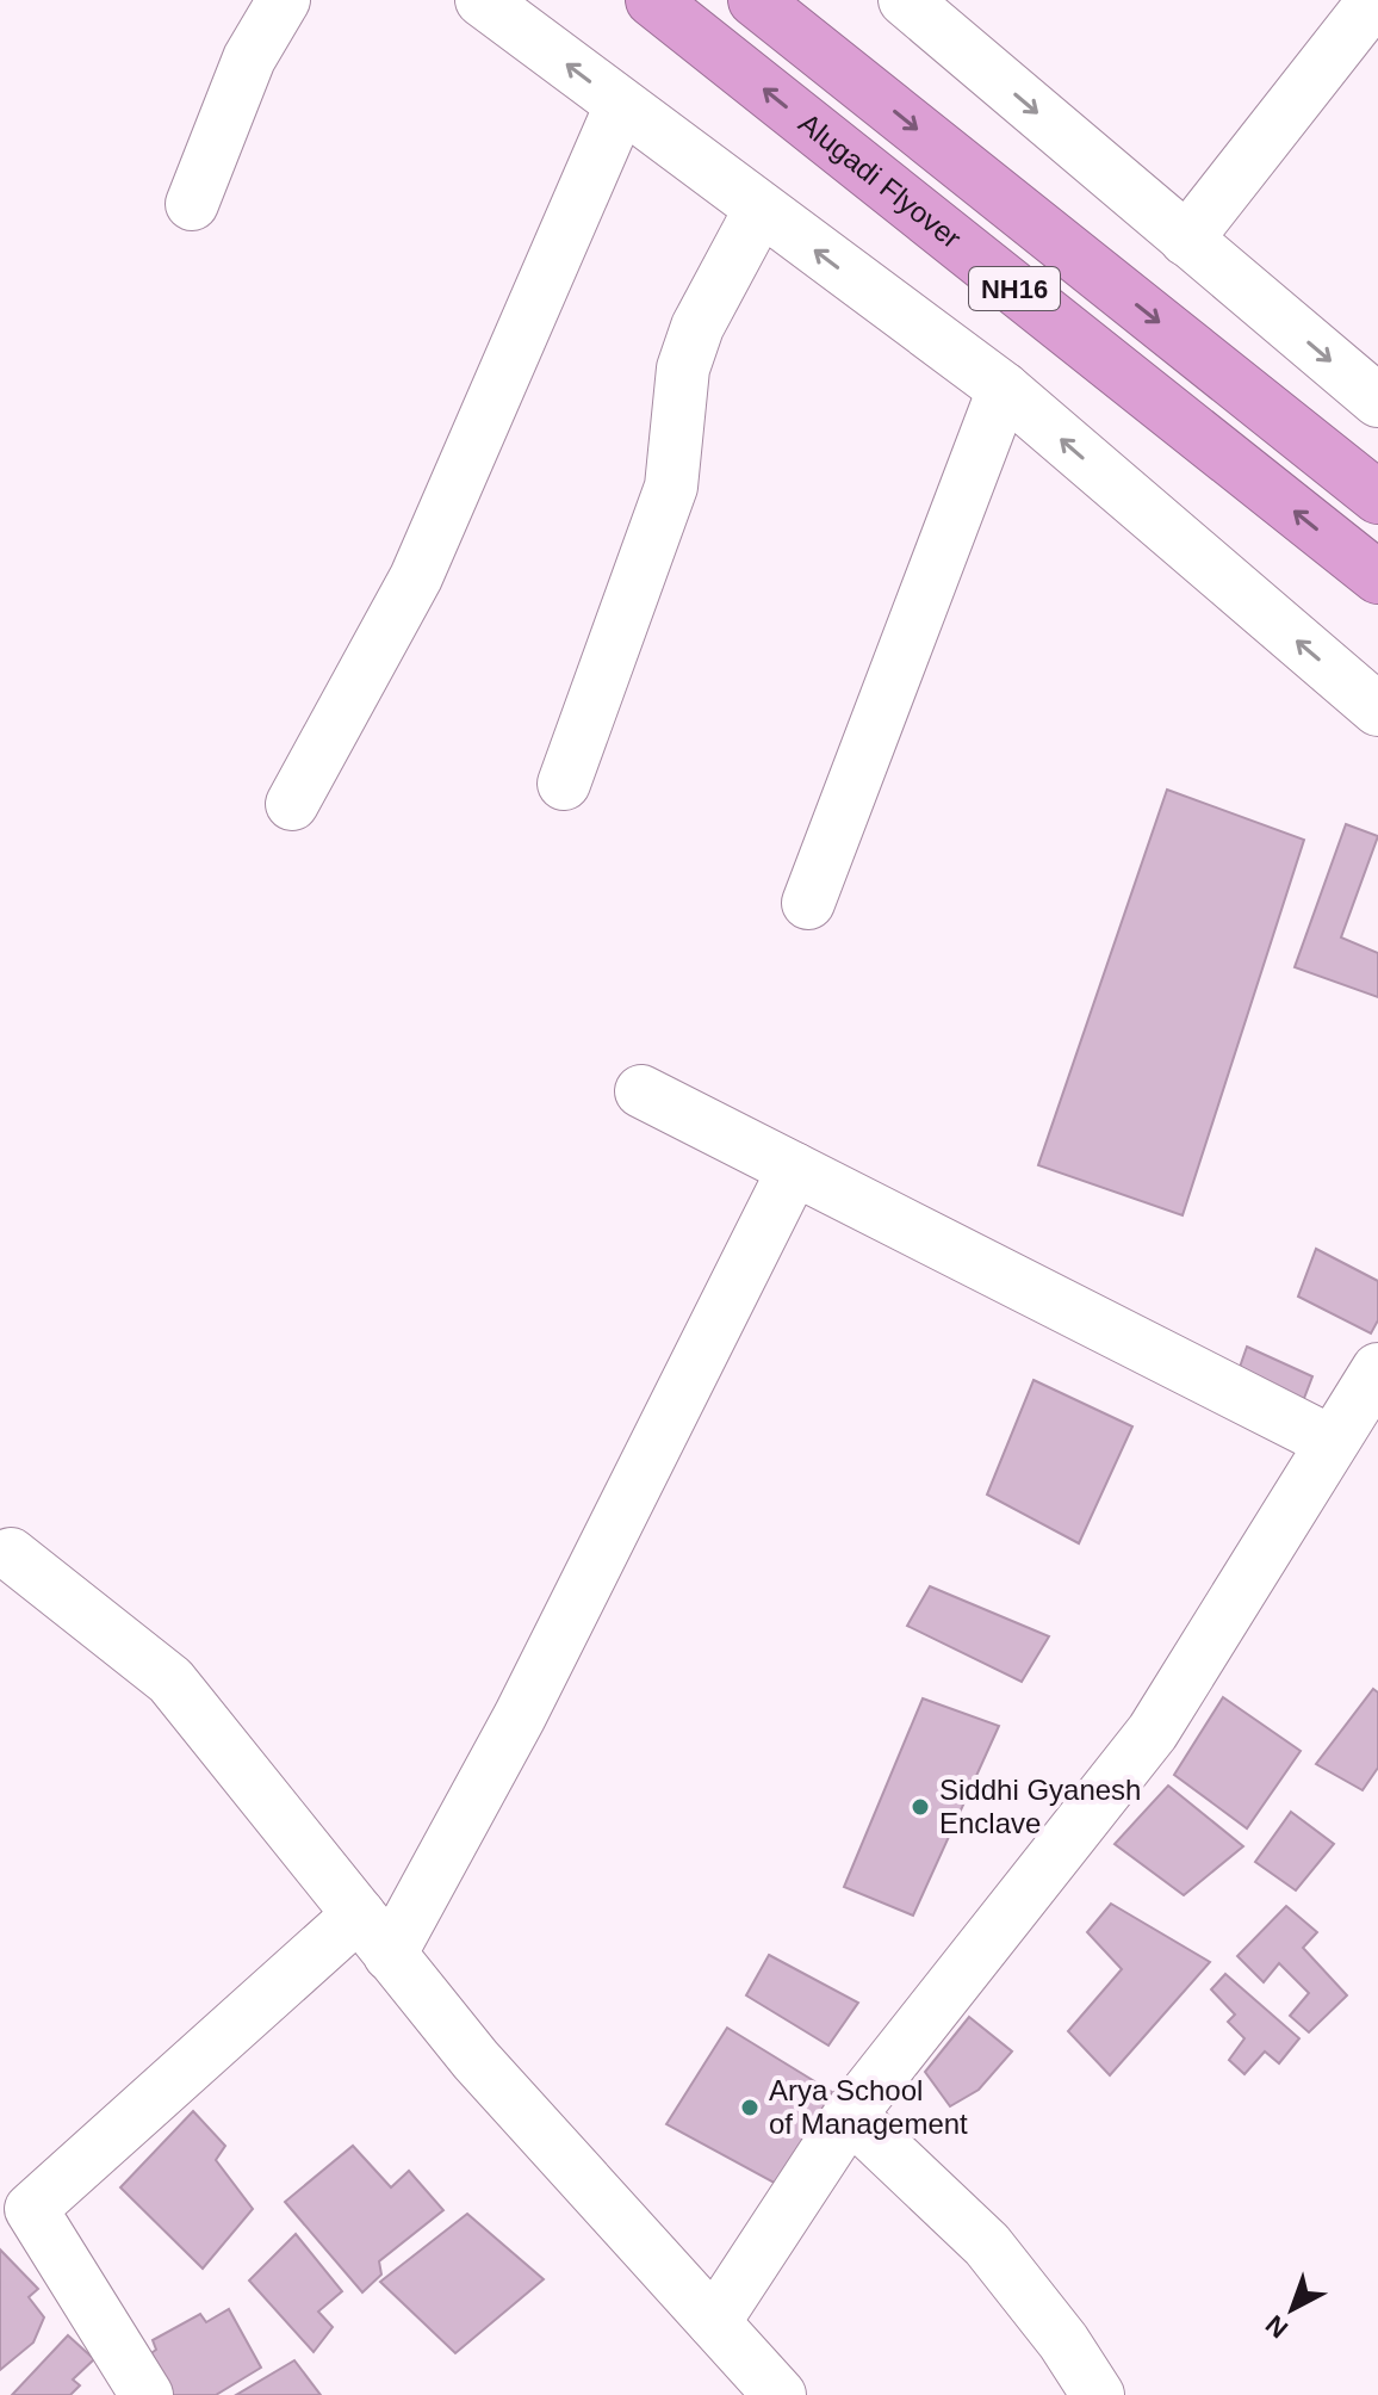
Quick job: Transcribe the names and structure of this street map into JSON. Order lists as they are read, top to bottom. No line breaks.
{"streets":{"highway":["Alugadi Flyover","NH16"]},"places":["Siddhi Gyanesh Enclave","Arya School of Management"],"north":"bottom left"}
